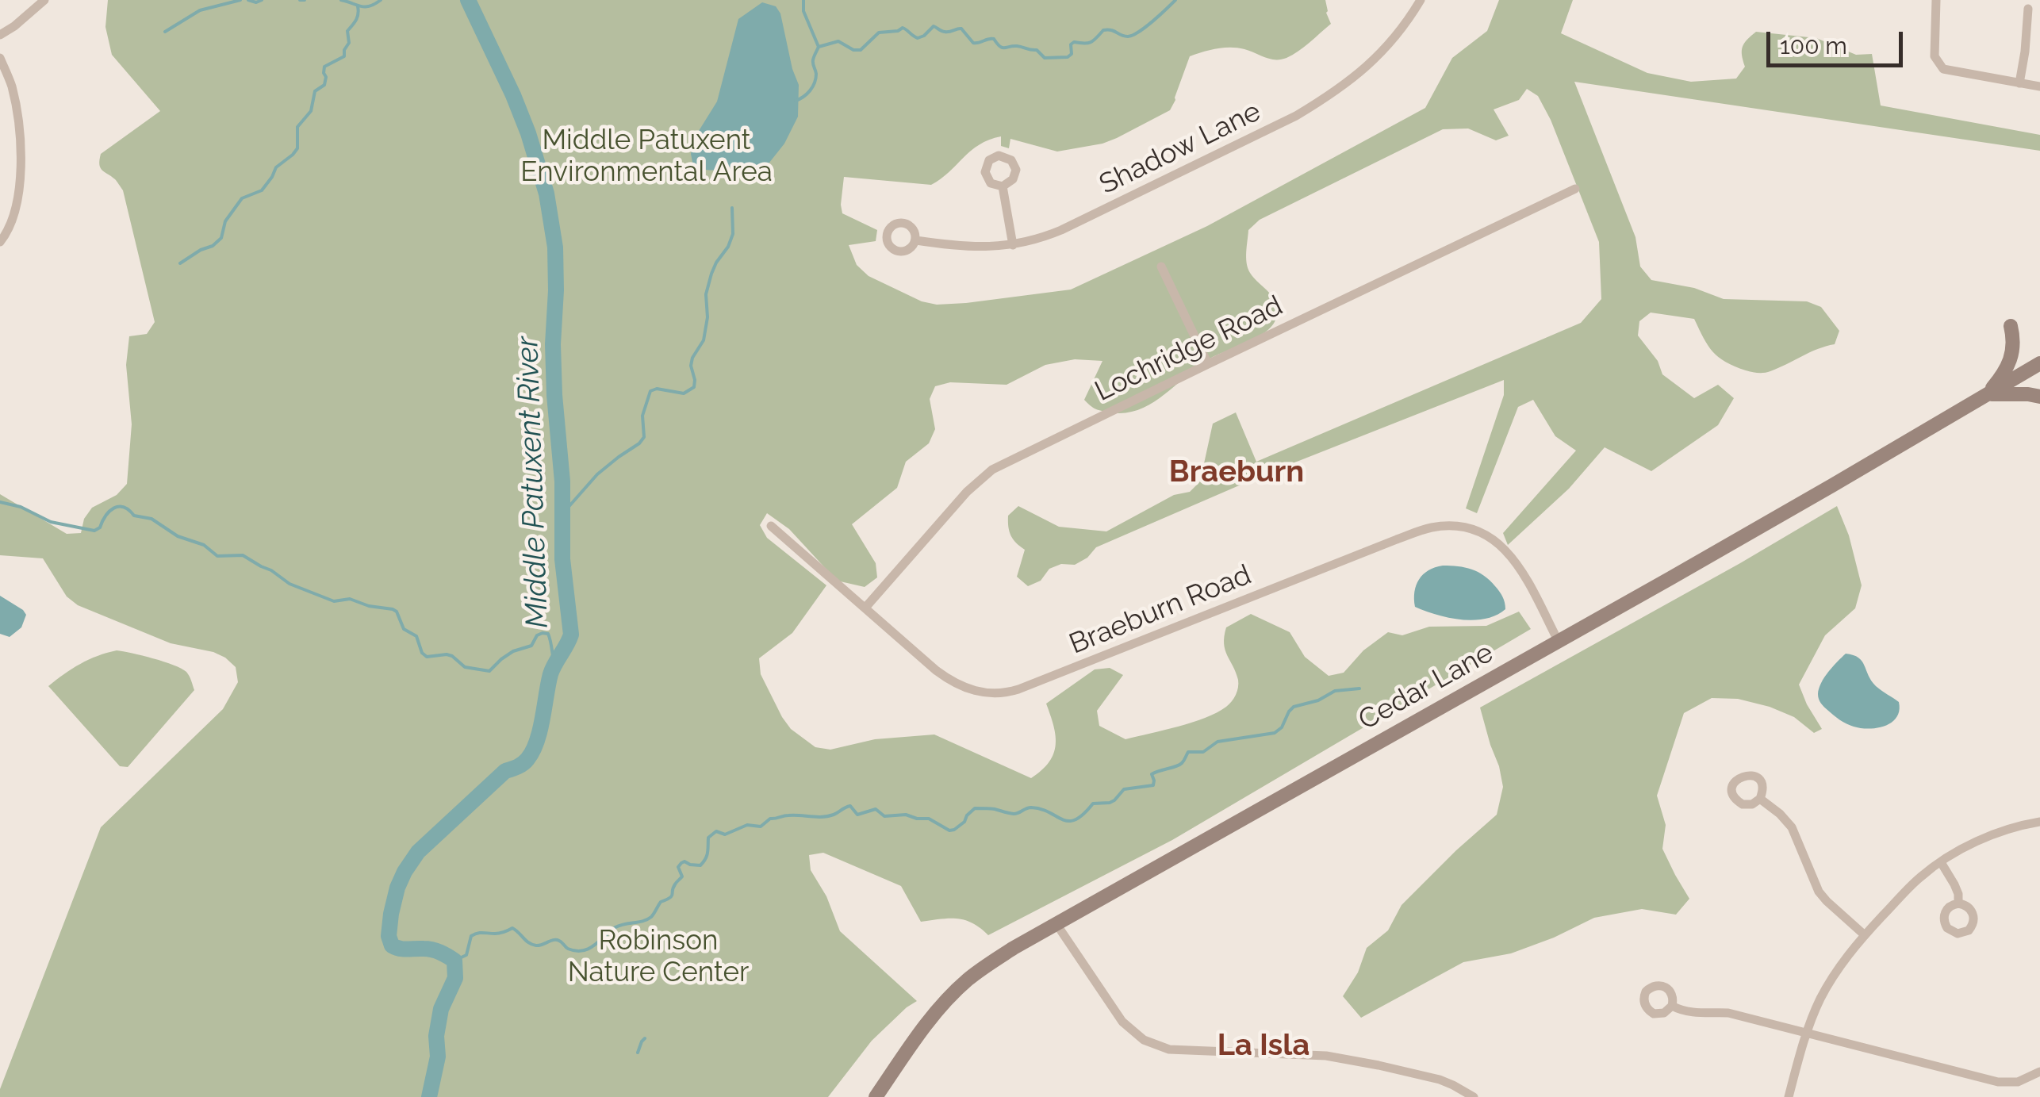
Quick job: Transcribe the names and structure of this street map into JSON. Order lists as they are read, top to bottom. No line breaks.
{"streets":{"main road":["Cedar Lane"],"street":["Shadow Lane","Lochridge Road","Braeburn Road"]},"crossings":[["Lochridge Road","Braeburn Road"],["Braeburn Road","Cedar Lane"]],"districts":["Braeburn","La Isla"],"water":["Middle Patuxent River"],"parks":["Middle Patuxent Environmental Area","Robinson Nature Center"],"scale_bar":"100 m"}
